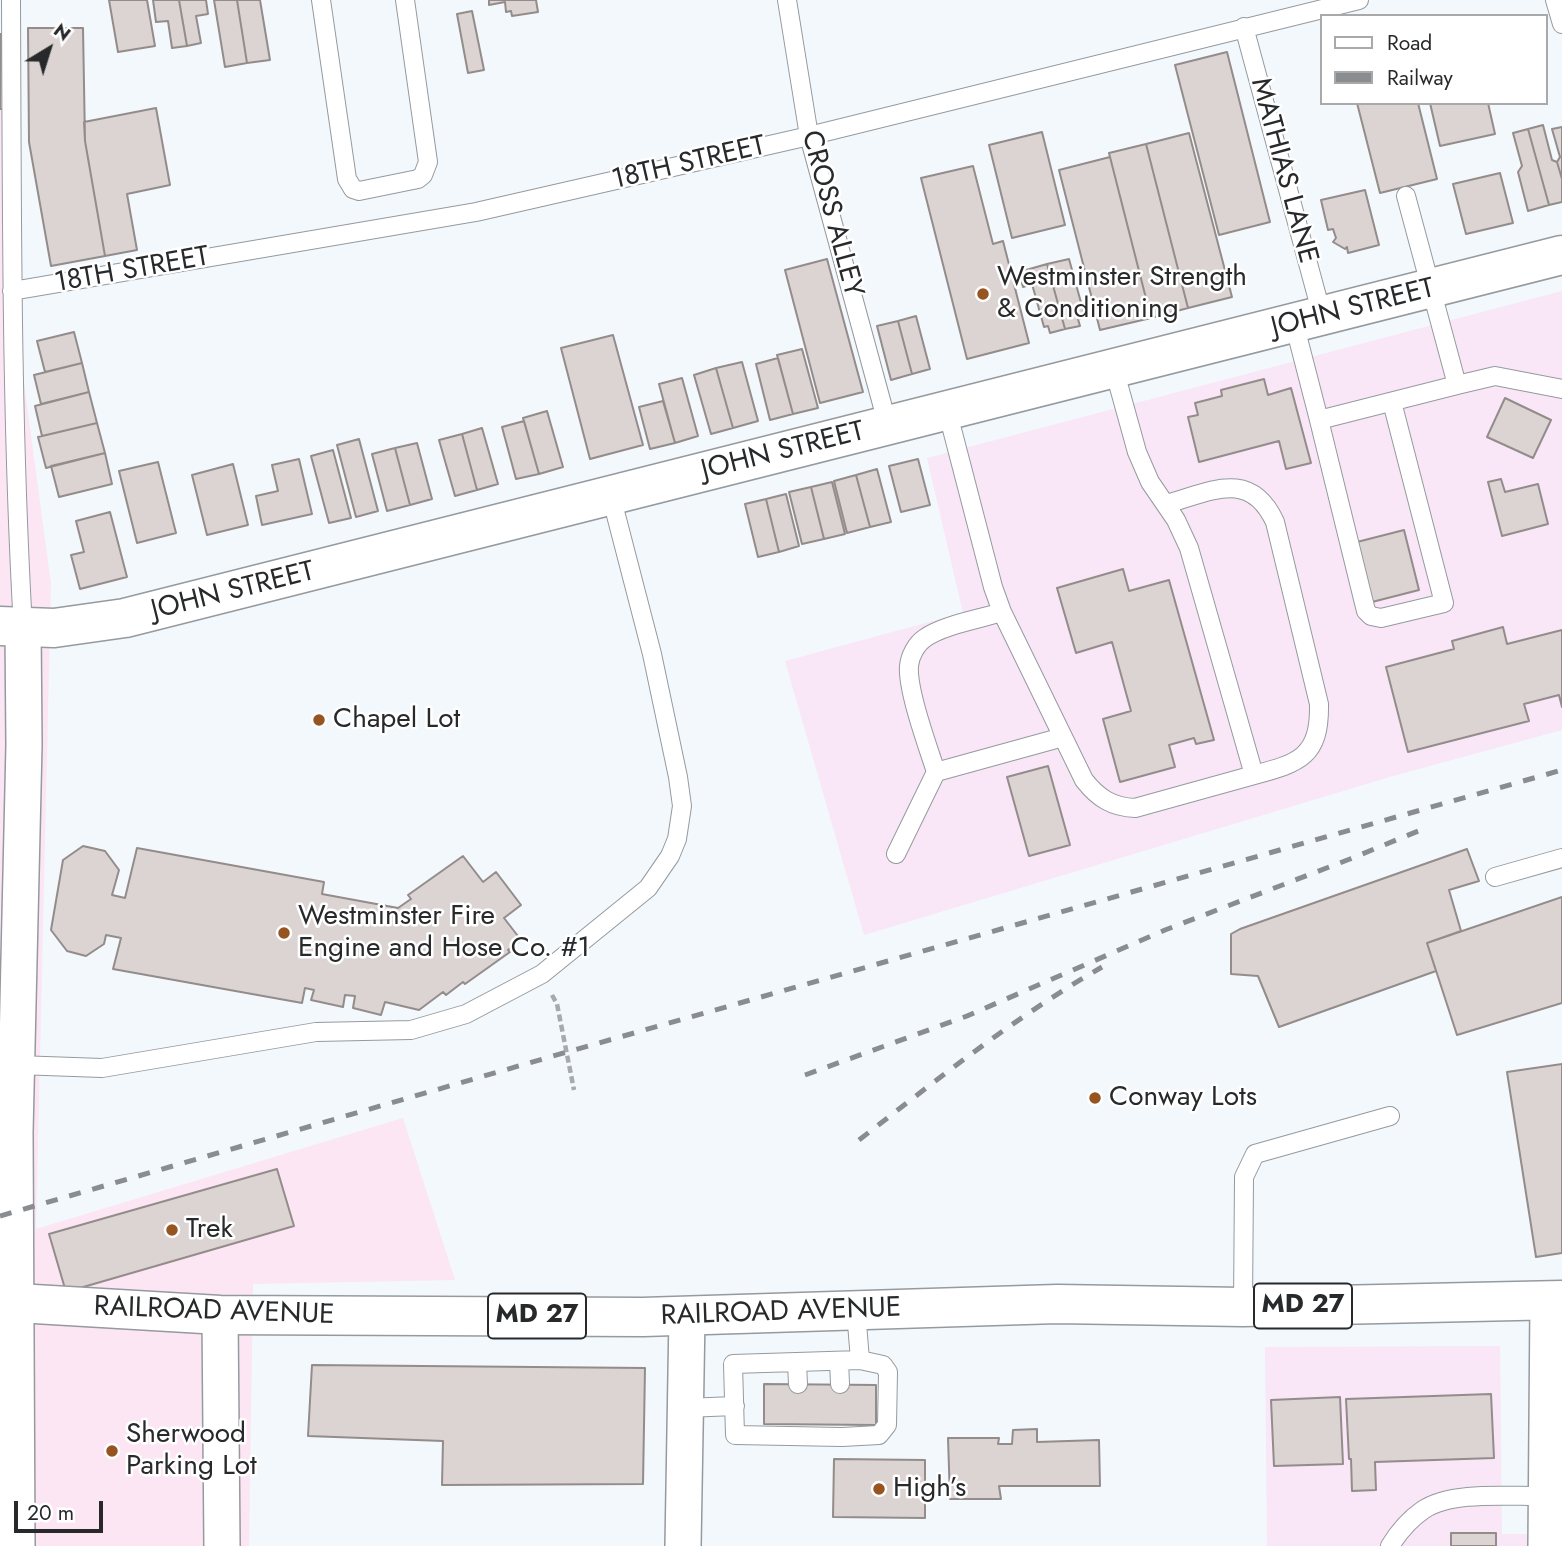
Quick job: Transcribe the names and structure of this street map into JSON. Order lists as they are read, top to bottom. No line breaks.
{"streets":{"main road":["JOHN STREET","MD 27","RAILROAD AVENUE"],"lane":["18TH STREET","MATHIAS LANE","CROSS ALLEY"]},"crossings":[["18TH STREET","MATHIAS LANE"],["18TH STREET","CROSS ALLEY"],["MATHIAS LANE","JOHN STREET"],["CROSS ALLEY","JOHN STREET"]],"places":["Westminster Strength & Conditioning","Chapel Lot","Westminster Fire Engine and Hose Co. #1","Conway Lots","Trek","Sherwood Parking Lot","High’s"],"legend":["Road","Railway"],"scale_bar":"20 m","north":"top right"}
